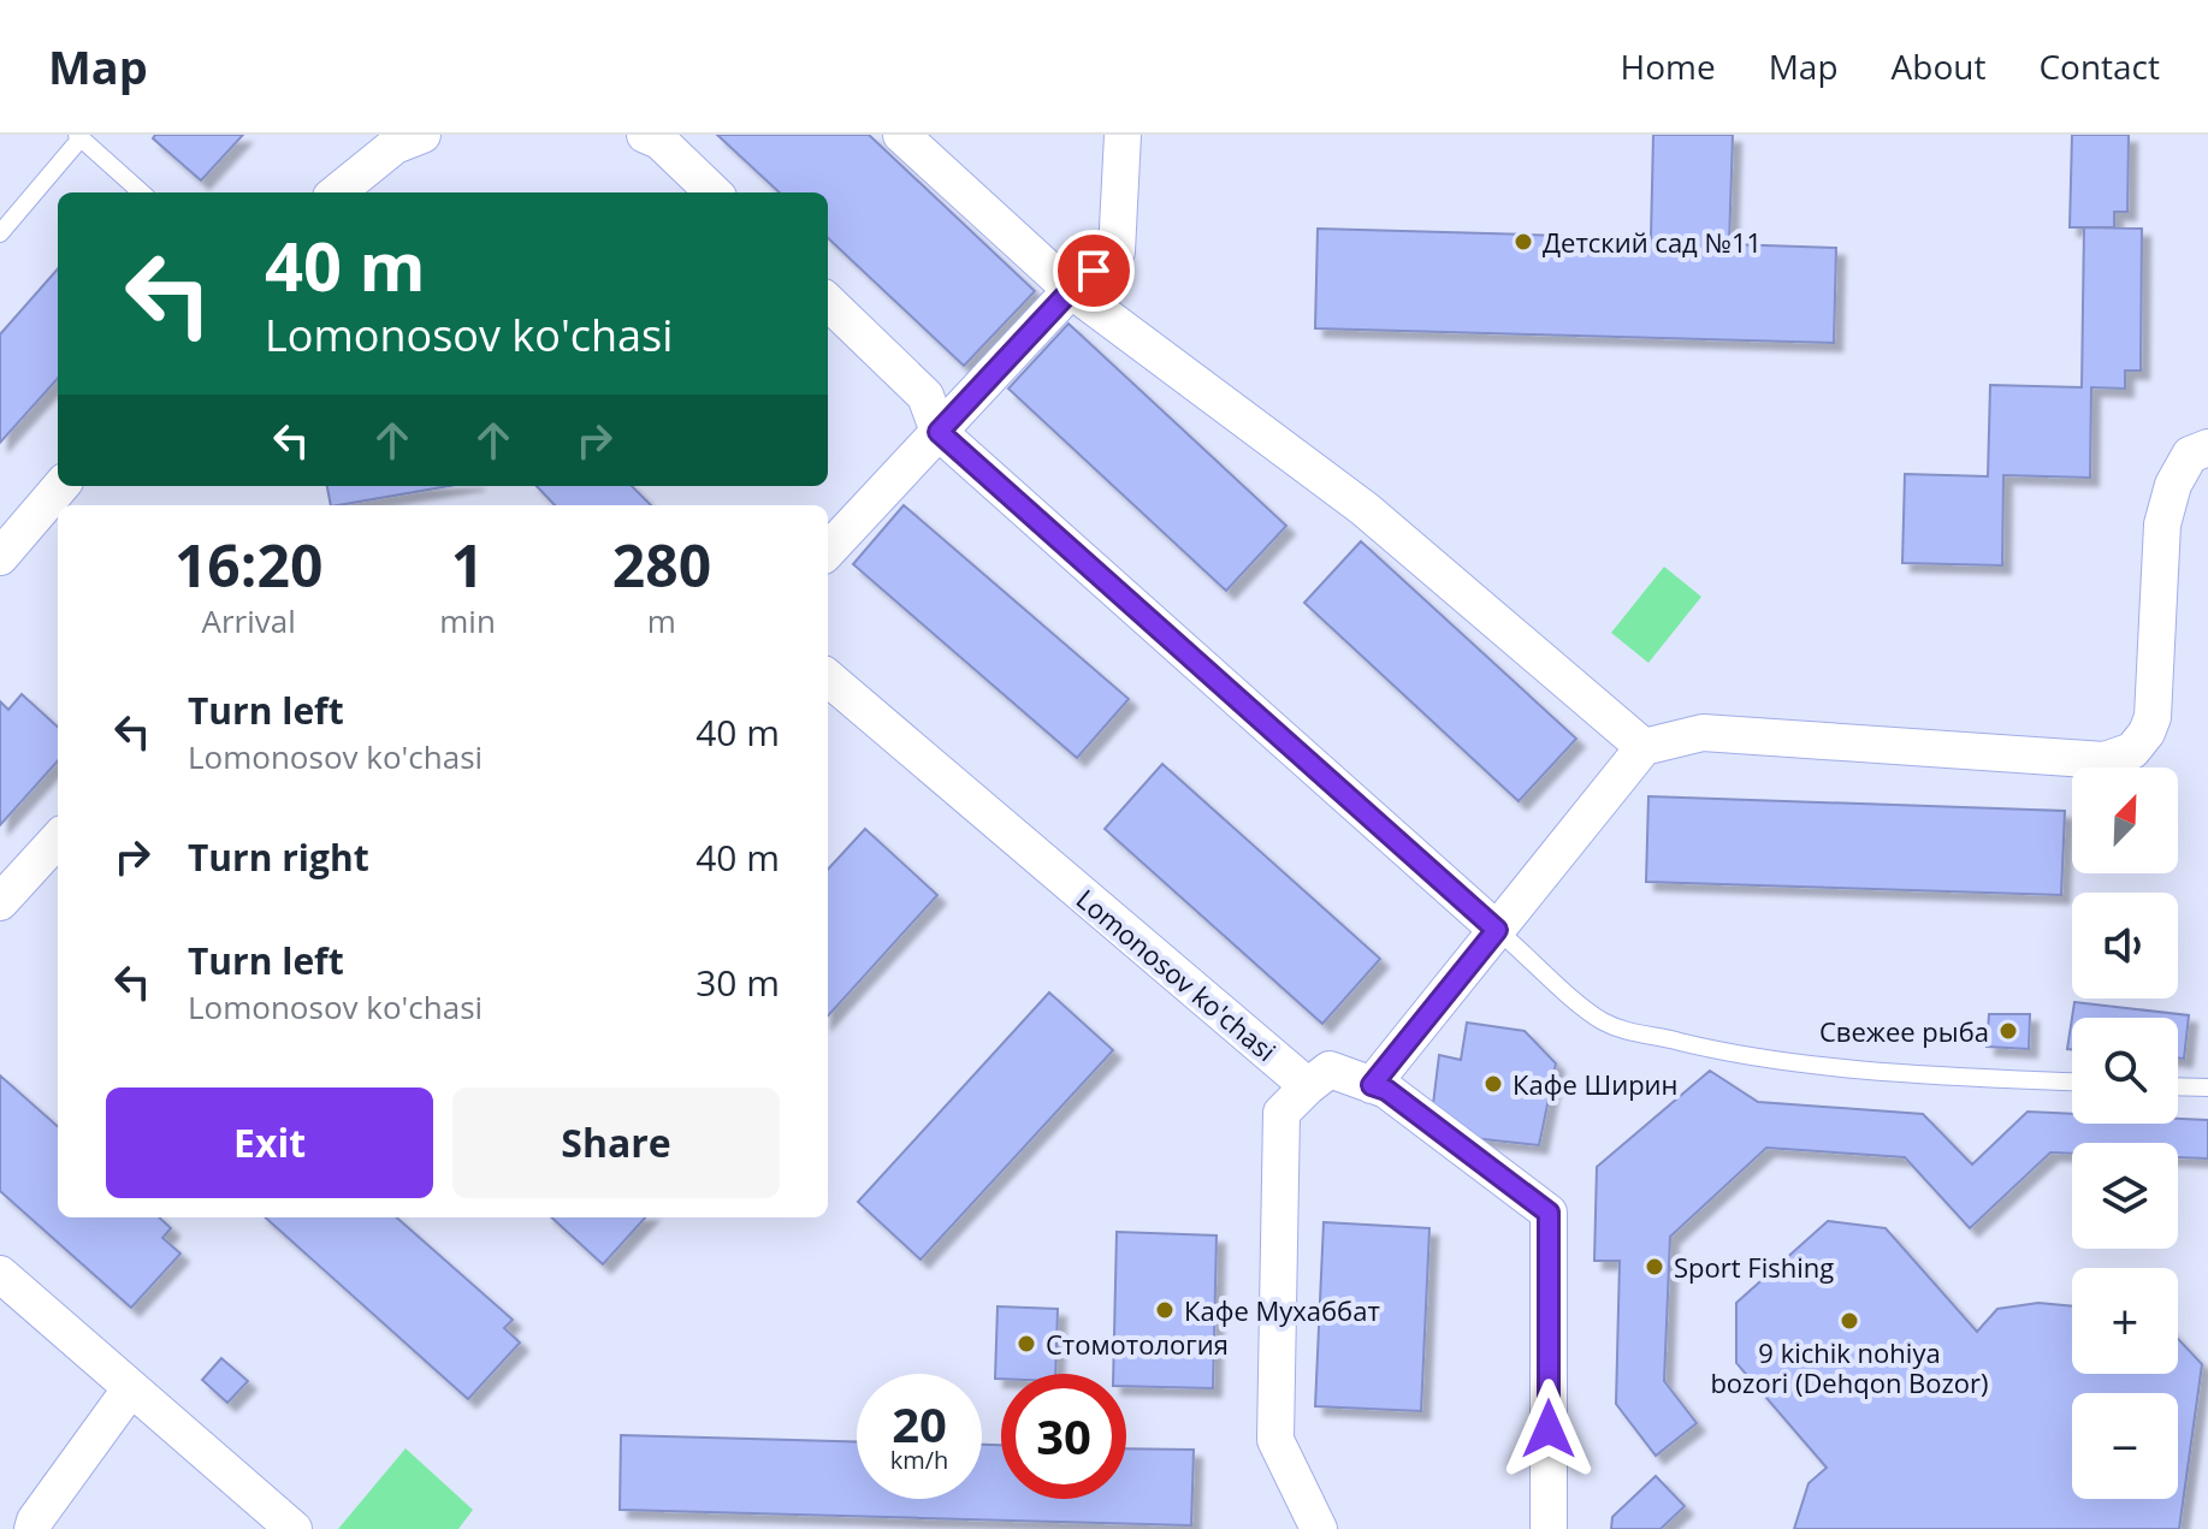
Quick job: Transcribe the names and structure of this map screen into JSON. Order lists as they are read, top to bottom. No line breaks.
{"streets":{"street":["Lomonosov ko'chasi"]},"places":["Детский сад №11","Свежее рыба","Кафе Ширин","Sport Fishing","Кафе Мухаббат","9 kichik nohiya bozori (Dehqon Bozor)","Стомотология"],"north":"top right","page":{"header":"Map","nav":["Home","Map","About","Contact"],"turn":["40 m","Lomonosov ko'chasi"],"eta":["16:20","Arrival","1","min","280","m"],"list":[{"name":"Turn left","note":"Lomonosov ko'chasi","value":"40 m"},{"name":"Turn right","value":"40 m"},{"name":"Turn left","note":"Lomonosov ko'chasi","value":"30 m"}],"map_buttons":["+","−"],"buttons":["Exit","Share"],"speed":"20 km/h","limit":"30"}}
